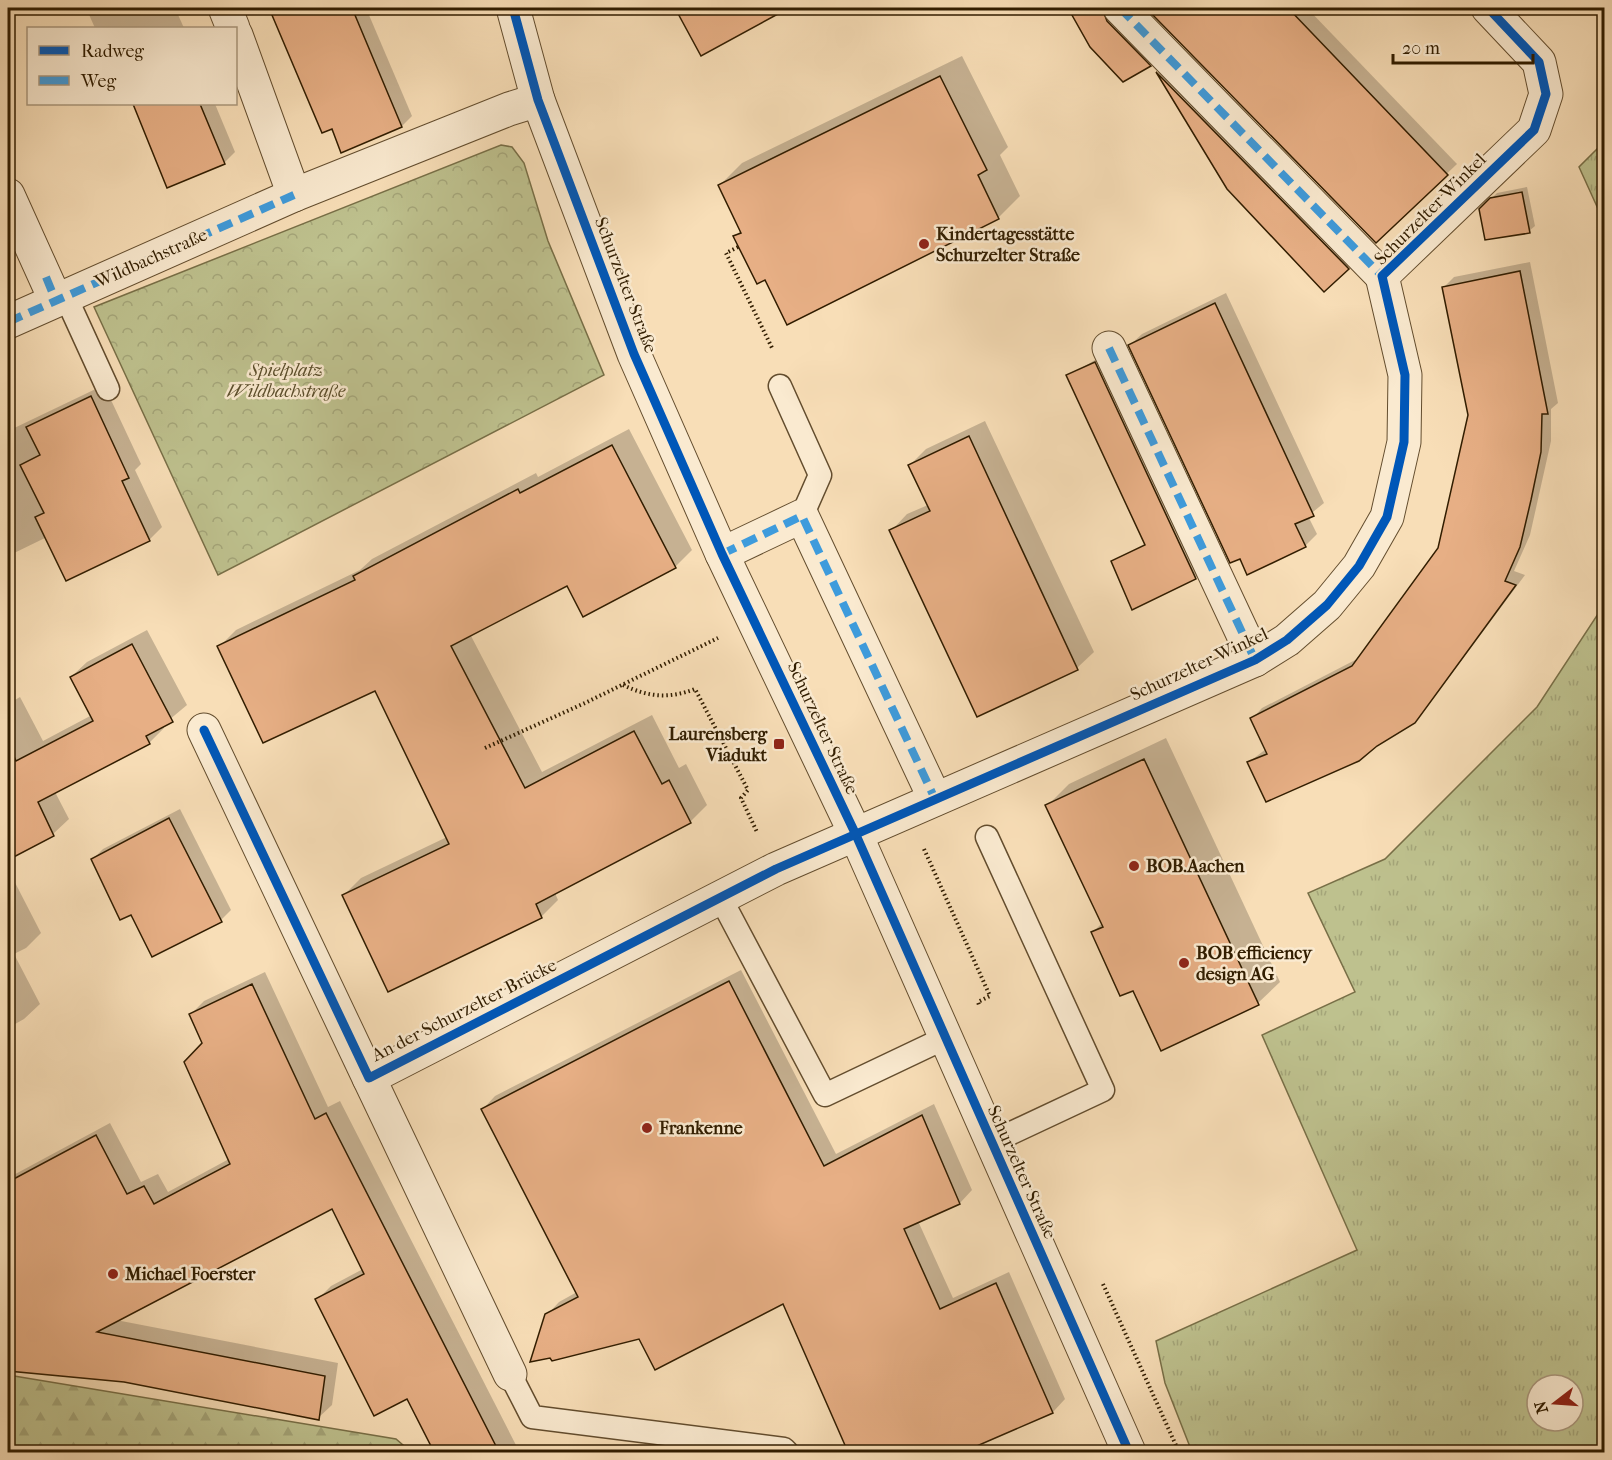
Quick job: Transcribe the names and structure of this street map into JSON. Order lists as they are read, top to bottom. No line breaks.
{"streets":{"street":["Schurzelter Winkel","Wildbachstraße","Schurzelter Straße","An der Schurzelter Brücke"]},"crossings":[["Schurzelter Winkel","Schurzelter Straße"],["Schurzelter Winkel","An der Schurzelter Brücke"],["Wildbachstraße","Schurzelter Straße"],["Schurzelter Straße","An der Schurzelter Brücke"]],"parks":["Spielplatz Wildbachstraße"],"places":{"other":["Kindertagesstätte Schurzelter Straße","BOB.Aachen","BOB efficiency design AG","Frankenne","Michael Foerster"],"transit":["Laurensberg Viadukt"]},"legend":["Radweg","Weg"],"scale_bar":"20 m","north":"left"}
